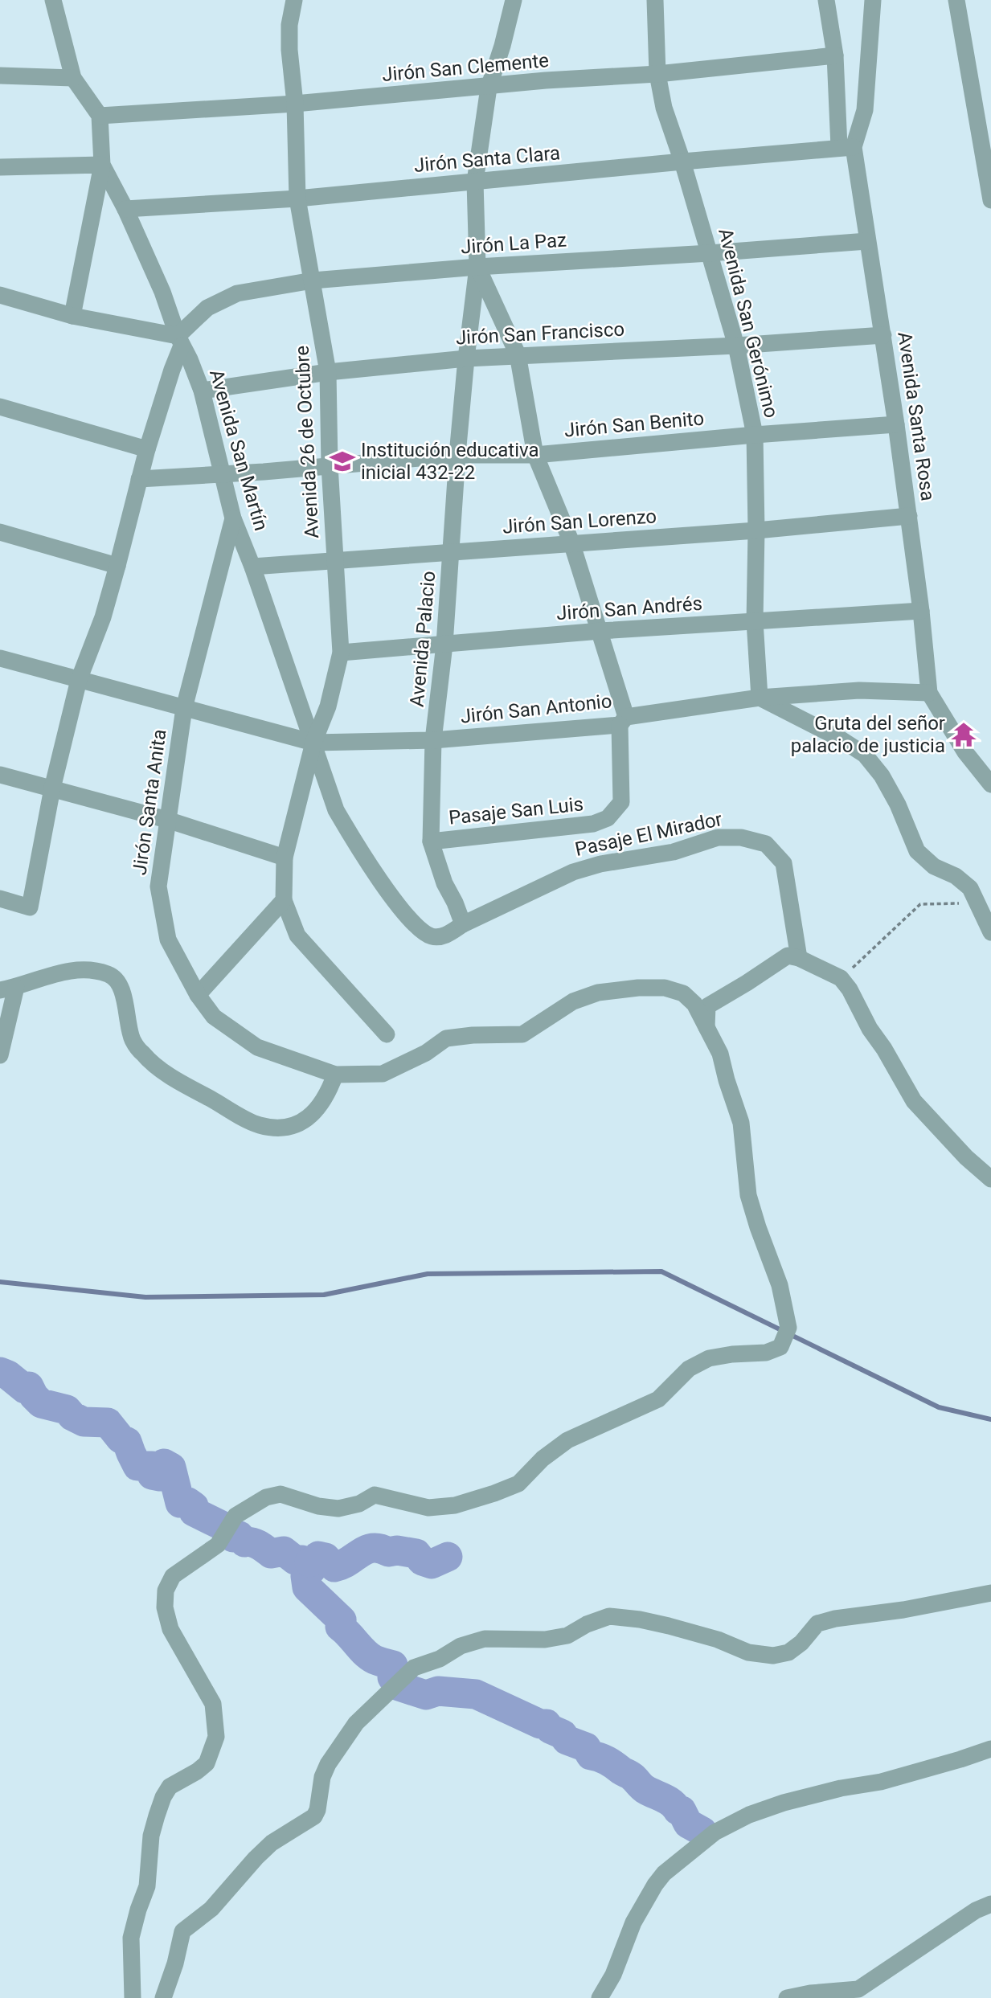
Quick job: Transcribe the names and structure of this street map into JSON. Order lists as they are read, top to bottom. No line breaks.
{"streets":{"street":["Jirón San Clemente","Jirón Santa Clara","Jirón La Paz","Avenida San Gerónimo","Jirón San Francisco","Avenida Santa Rosa","Jirón San Benito","Avenida 26 de Octubre","Avenida San Martín","Jirón San Lorenzo","Jirón San Andrés","Avenida Palacio","Jirón San Antonio","Jirón Santa Anita","Pasaje San Luis","Pasaje El Mirador"]},"crossings":[["Jirón San Clemente","Avenida San Gerónimo"],["Jirón San Clemente","Avenida Santa Rosa"],["Jirón San Clemente","Avenida 26 de Octubre"],["Jirón San Clemente","Avenida San Martín"],["Jirón San Clemente","Avenida Palacio"],["Jirón Santa Clara","Avenida San Gerónimo"],["Jirón Santa Clara","Avenida Santa Rosa"],["Jirón Santa Clara","Avenida 26 de Octubre"],["Jirón Santa Clara","Avenida San Martín"],["Jirón Santa Clara","Avenida Palacio"],["Jirón La Paz","Avenida San Gerónimo"],["Jirón La Paz","Avenida Santa Rosa"],["Jirón La Paz","Avenida 26 de Octubre"],["Jirón La Paz","Avenida San Martín"],["Jirón La Paz","Avenida Palacio"],["Jirón La Paz","Pasaje San Luis"],["Avenida San Gerónimo","Jirón San Francisco"],["Avenida San Gerónimo","Jirón San Benito"],["Avenida San Gerónimo","Jirón San Lorenzo"],["Avenida San Gerónimo","Jirón San Andrés"],["Avenida San Gerónimo","Jirón San Antonio"],["Jirón San Francisco","Avenida Santa Rosa"],["Jirón San Francisco","Avenida 26 de Octubre"],["Jirón San Francisco","Avenida San Martín"],["Jirón San Francisco","Avenida Palacio"],["Jirón San Francisco","Pasaje San Luis"],["Avenida Santa Rosa","Jirón San Benito"],["Avenida Santa Rosa","Jirón San Lorenzo"],["Avenida Santa Rosa","Jirón San Andrés"],["Avenida Santa Rosa","Jirón San Antonio"],["Jirón San Benito","Avenida 26 de Octubre"],["Jirón San Benito","Avenida San Martín"],["Jirón San Benito","Avenida Palacio"],["Jirón San Benito","Pasaje San Luis"],["Avenida 26 de Octubre","Avenida San Martín"],["Avenida 26 de Octubre","Jirón San Lorenzo"],["Avenida 26 de Octubre","Jirón San Andrés"],["Avenida 26 de Octubre","Jirón San Antonio"],["Avenida San Martín","Jirón San Lorenzo"],["Avenida San Martín","Jirón San Antonio"],["Avenida San Martín","Jirón Santa Anita"],["Jirón San Lorenzo","Avenida Palacio"],["Jirón San Lorenzo","Pasaje San Luis"],["Jirón San Andrés","Avenida Palacio"],["Jirón San Andrés","Pasaje San Luis"],["Avenida Palacio","Jirón San Antonio"],["Avenida Palacio","Pasaje San Luis"],["Avenida Palacio","Pasaje El Mirador"],["Jirón San Antonio","Jirón Santa Anita"],["Jirón San Antonio","Pasaje San Luis"]],"places":{"school or university":["Institución educativa inicial 432-22"],"temple":["Gruta del señor palacio de justicia"]}}
